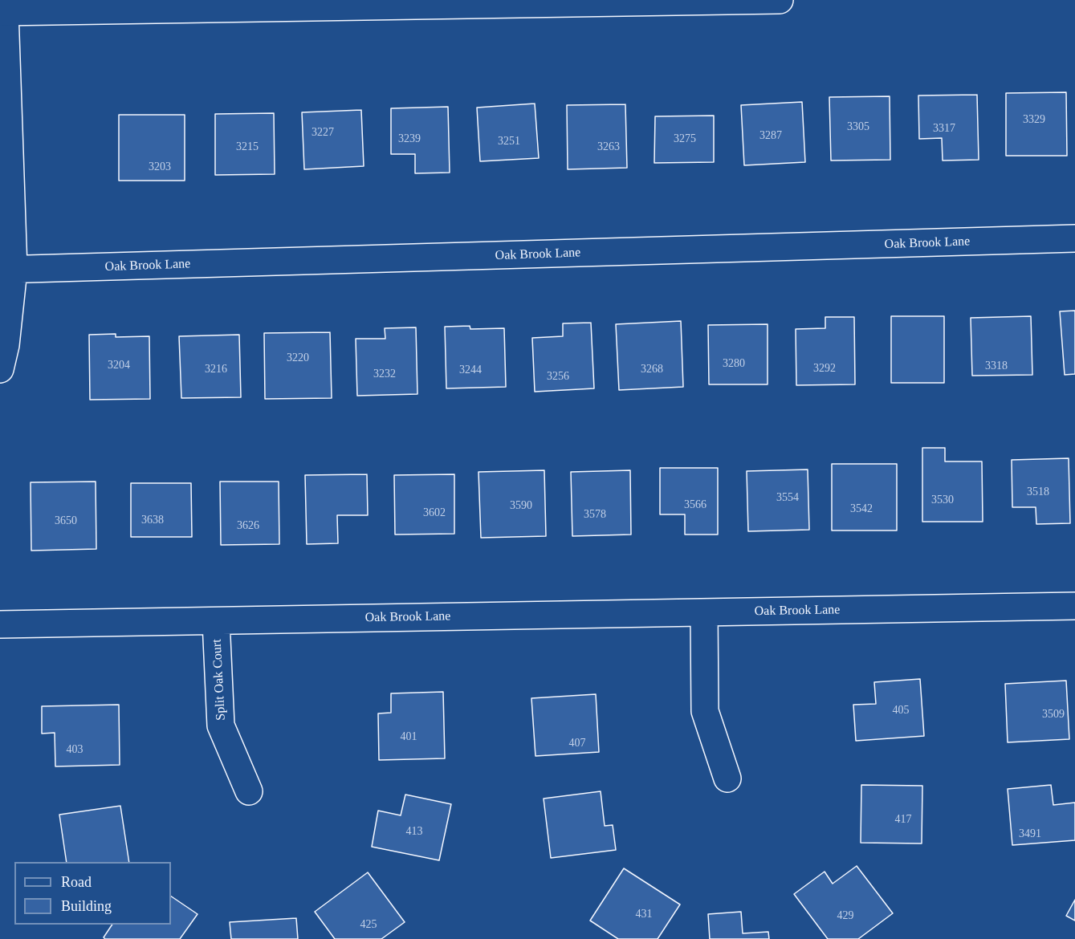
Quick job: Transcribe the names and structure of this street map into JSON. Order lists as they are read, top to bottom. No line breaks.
{"streets":{"street":["Oak Brook Lane","Split Oak Court"]},"crossings":[["Oak Brook Lane","Split Oak Court"]],"house_numbers":["3329","3305","3317","3227","3287","3239","3275","3251","3215","3263","3203","3220","3280","3204","3318","3292","3216","3268","3244","3232","3256","3518","3554","3530","3566","3590","3542","3602","3578","3638","3650","3626","405","3509","401","407","403","417","413","3491","431","429","425"],"legend":["Road","Building"]}
